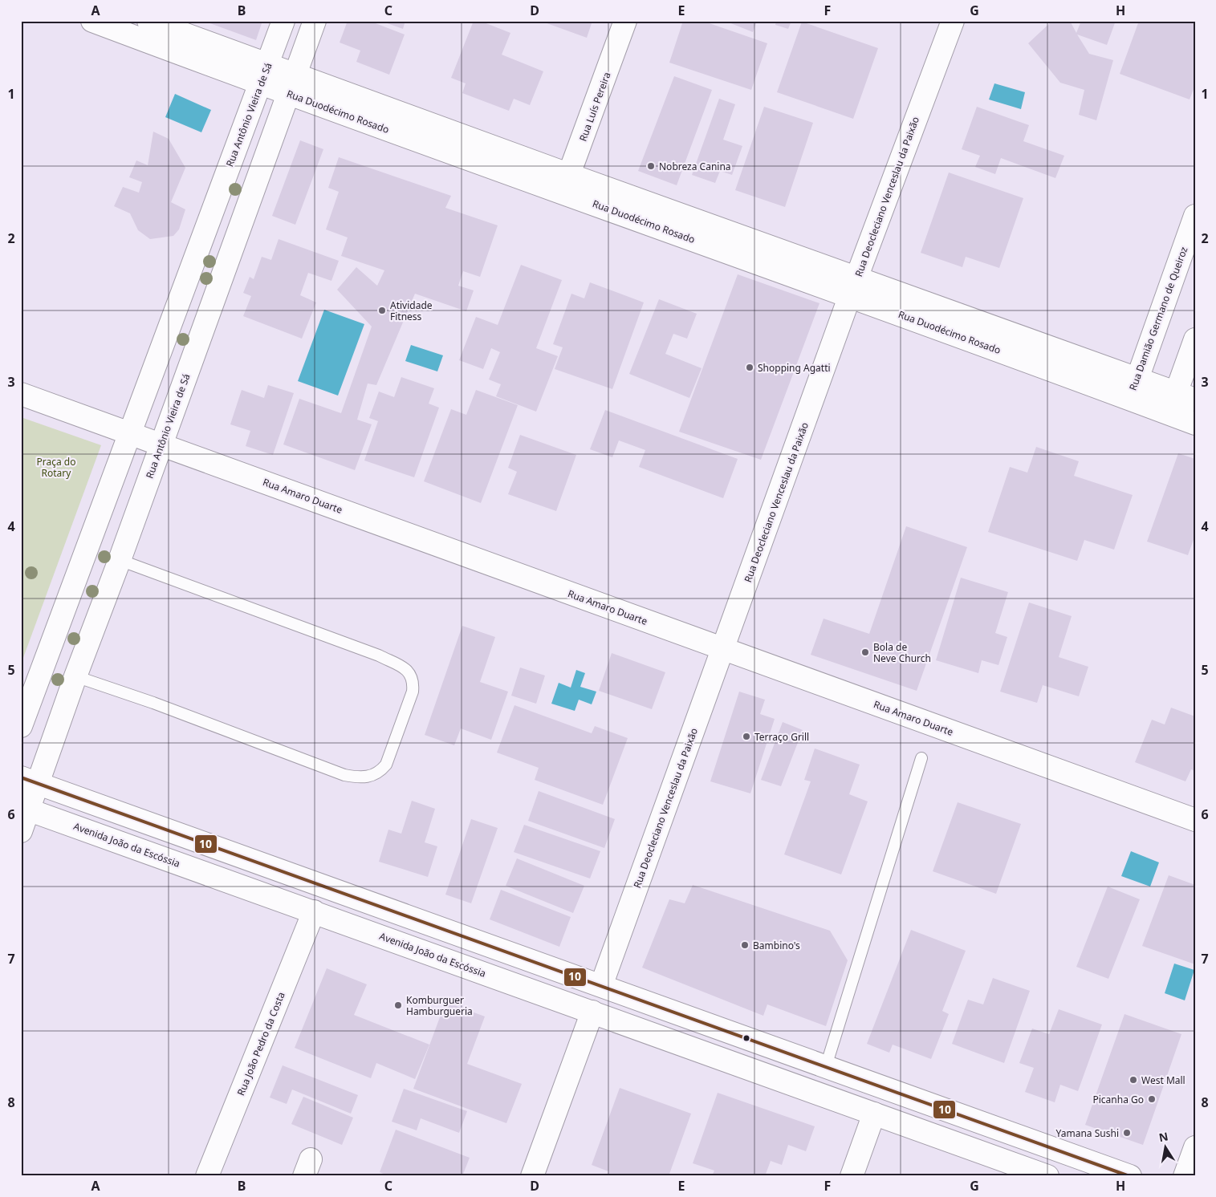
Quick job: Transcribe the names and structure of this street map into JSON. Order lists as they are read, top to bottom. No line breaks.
{"streets":{"street":["Rua Luís Pereira","Rua Duodécimo Rosado","Rua Antônio Vieira de Sá","Rua Deocleciano Venceslau da Paixão","Rua Damião Germano de Queiroz","Rua Amaro Duarte","Avenida João da Escóssia","Rua João Pedro da Costa"]},"crossings":[["Rua Luís Pereira","Rua Duodécimo Rosado"],["Rua Duodécimo Rosado","Rua Antônio Vieira de Sá"],["Rua Duodécimo Rosado","Rua Deocleciano Venceslau da Paixão"],["Rua Duodécimo Rosado","Rua Damião Germano de Queiroz"],["Rua Antônio Vieira de Sá","Rua Amaro Duarte"],["Rua Antônio Vieira de Sá","Avenida João da Escóssia"],["Rua Deocleciano Venceslau da Paixão","Rua Amaro Duarte"],["Avenida João da Escóssia","Rua João Pedro da Costa"]],"parks":["Praça do Rotary"],"places":["Nobreza Canina","Atividade Fitness","Shopping Agatti","Bola de Neve Church","Terraço Grill","Bambino's","Komburguer Hamburgueria","West Mall","Picanha Go","Yamana Sushi"],"lines":["transit line 10"],"north":"top","grid":{"columns":["A","B","C","D","E","F","G","H"],"rows":["1","2","3","4","5","6","7","8"]}}
